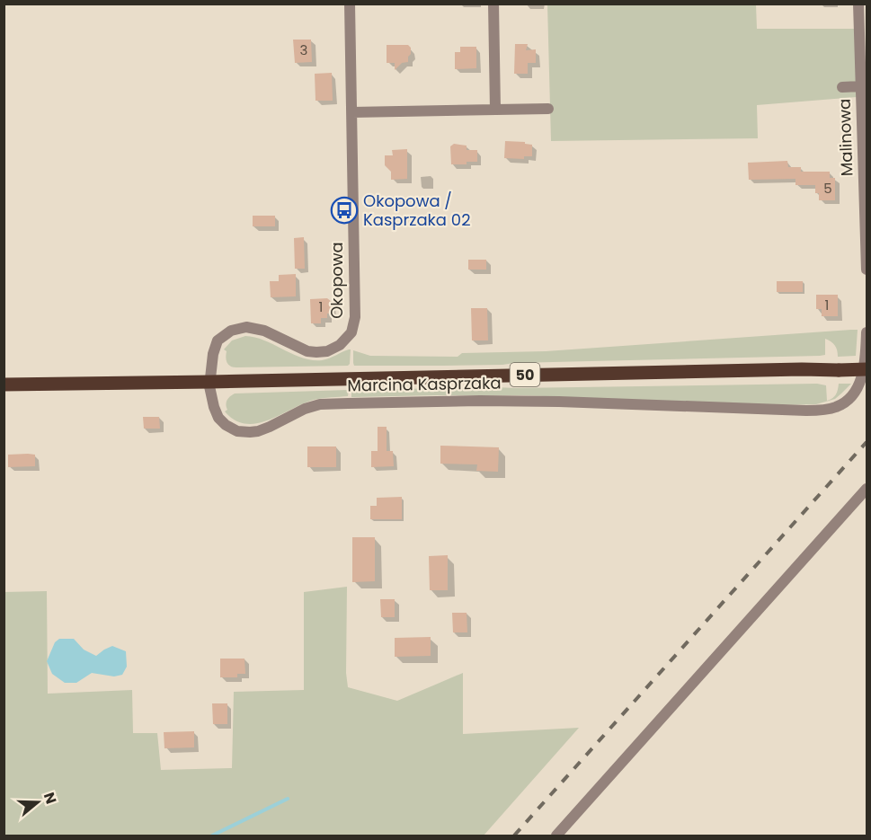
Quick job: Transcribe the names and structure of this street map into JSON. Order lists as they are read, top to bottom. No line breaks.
{"streets":{"main road":["50","Marcina Kasprzaka"],"street":["Malinowa","Okopowa"]},"crossings":[["Okopowa","Marcina Kasprzaka"]],"places":{"bus stop":["Okopowa / Kasprzaka 02"]},"house_numbers":["3","5","1","1"],"north":"right"}
